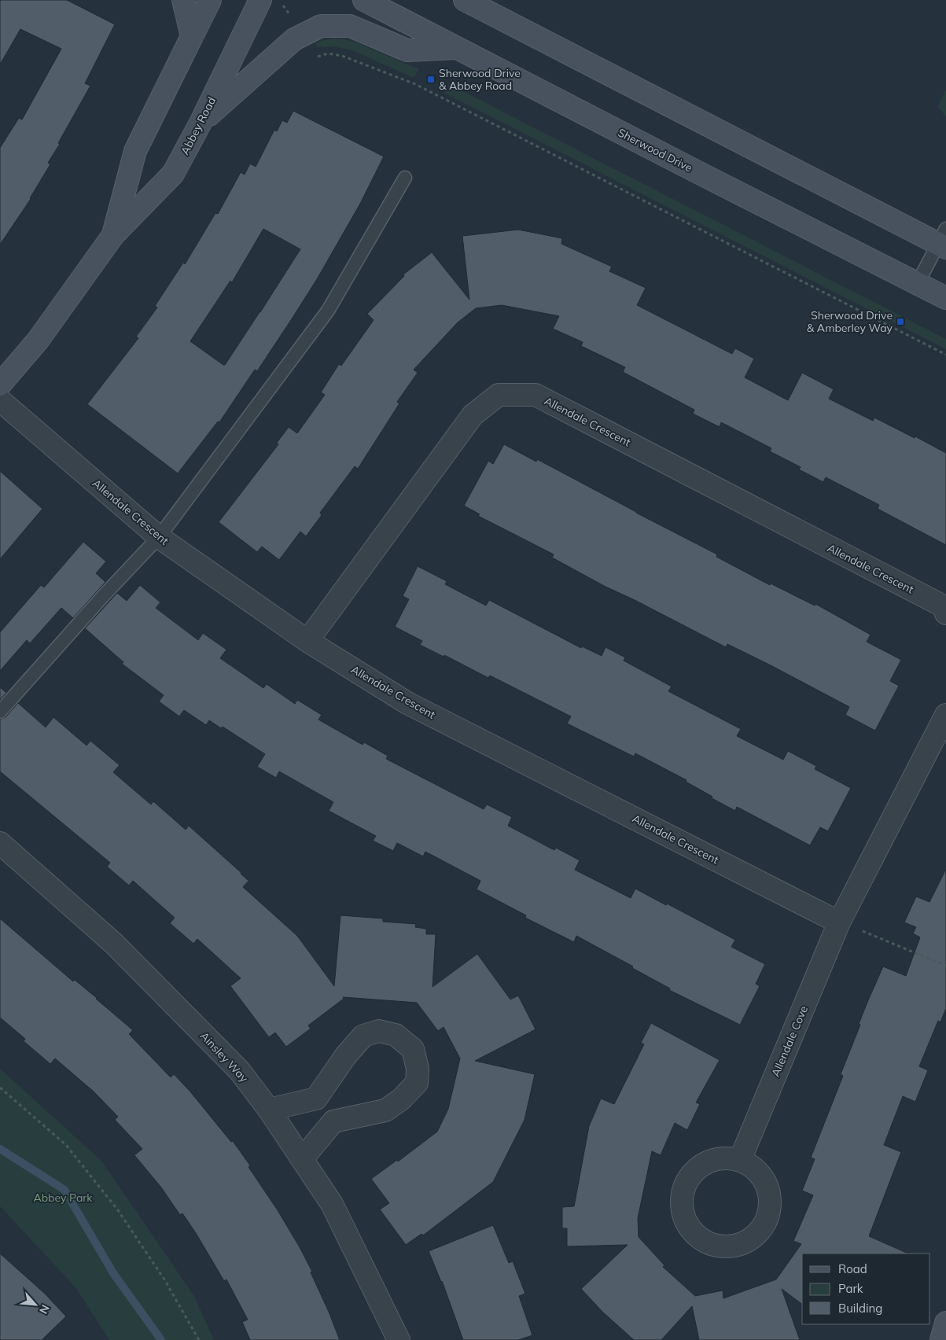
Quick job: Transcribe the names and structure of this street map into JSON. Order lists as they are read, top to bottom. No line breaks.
{"streets":{"main road":["Abbey Road","Sherwood Drive"],"street":["Allendale Crescent","Allendale Cove","Ainsley Way"]},"crossings":[["Allendale Crescent","Allendale Cove"]],"parks":["Abbey Park"],"places":{"transit":["Sherwood Drive & Abbey Road","Sherwood Drive & Amberley Way"]},"legend":["Road","Park","Building"],"north":"bottom right"}
